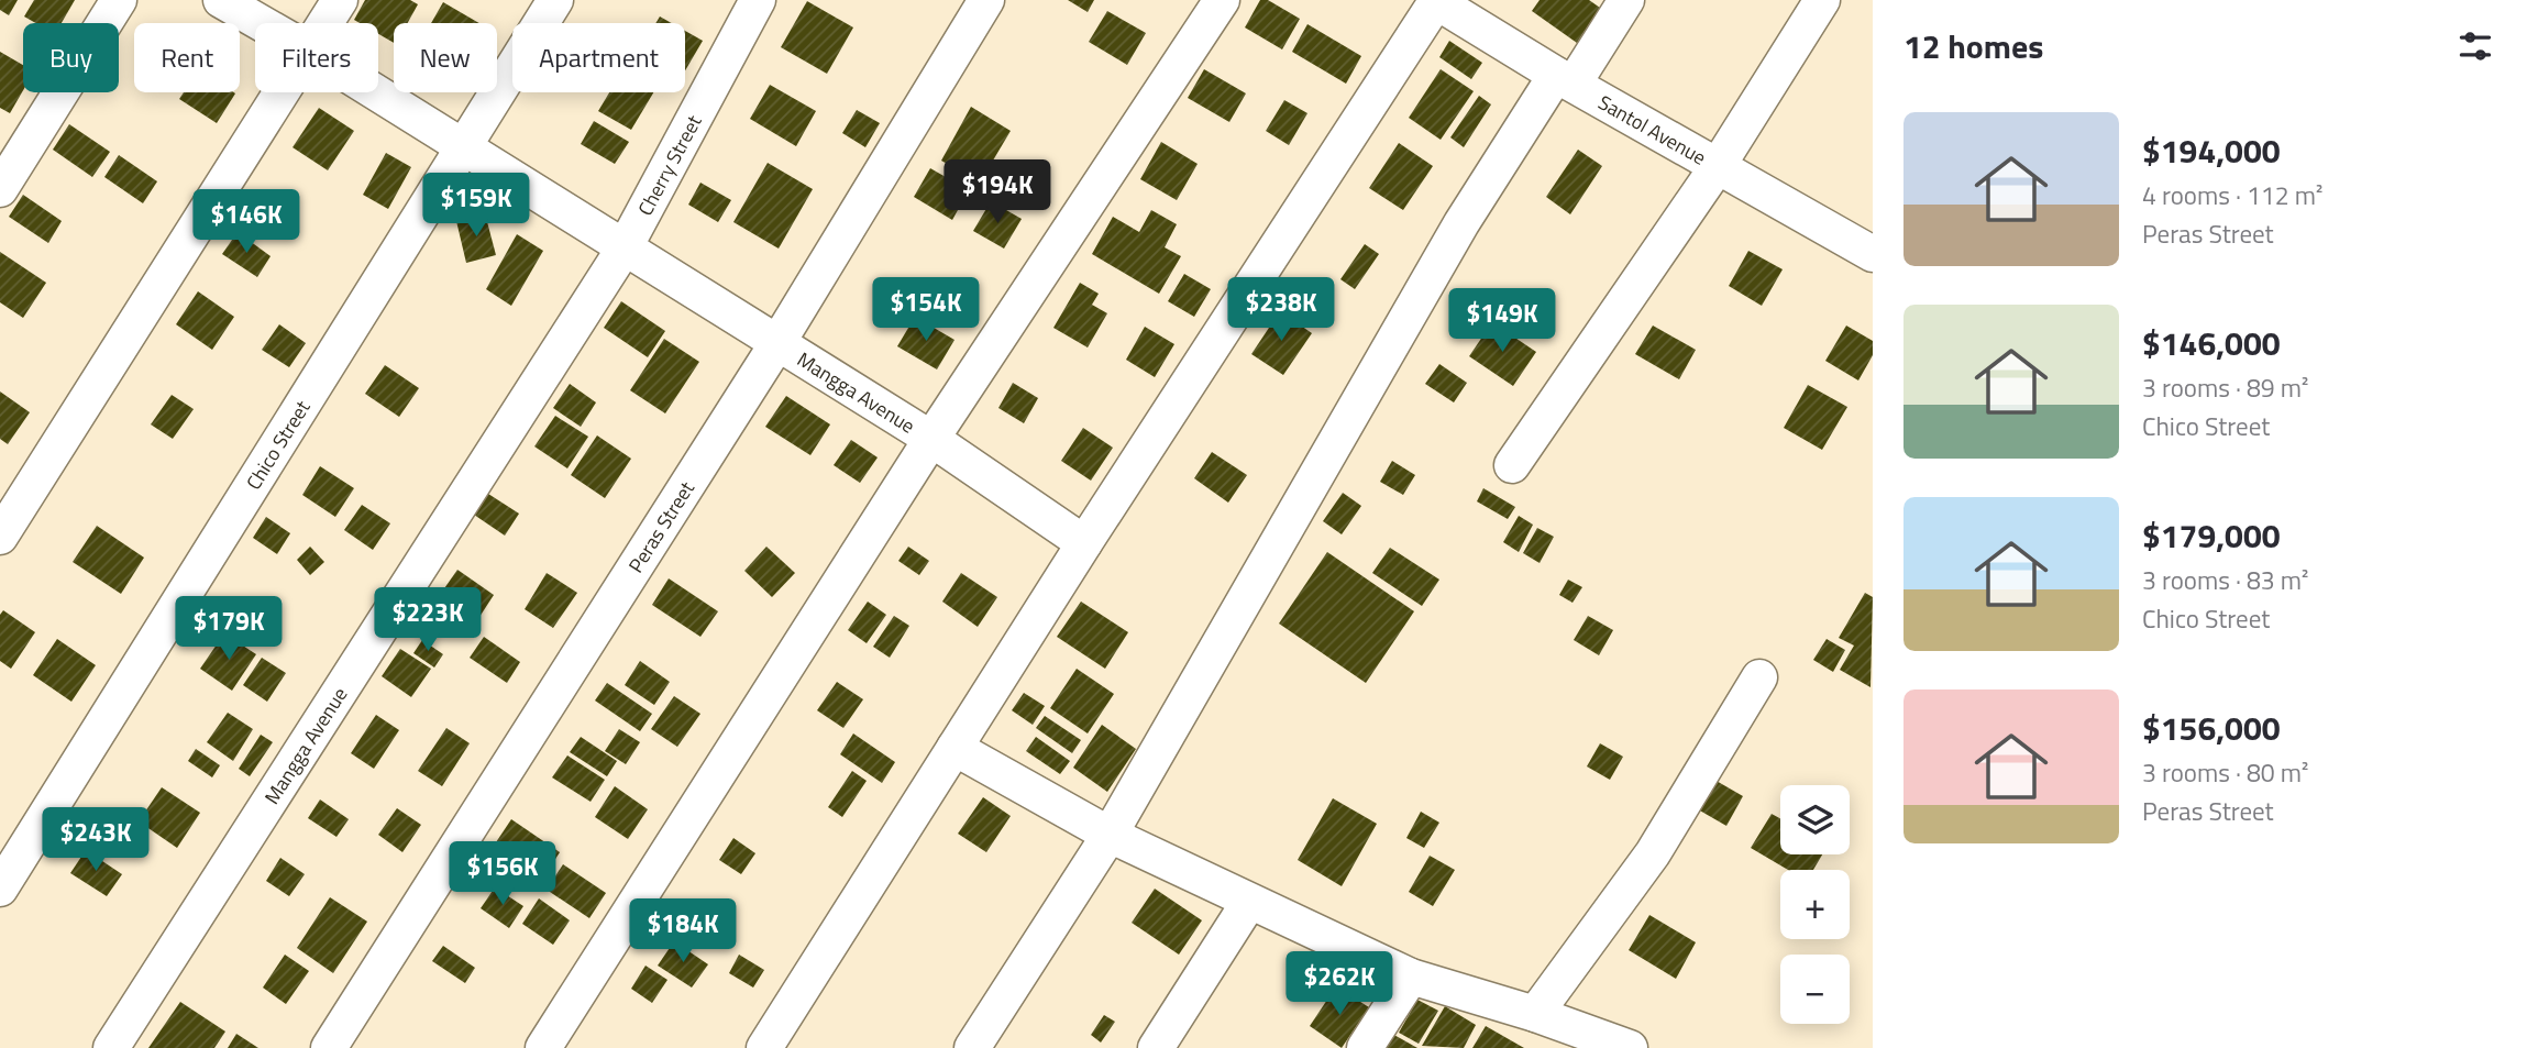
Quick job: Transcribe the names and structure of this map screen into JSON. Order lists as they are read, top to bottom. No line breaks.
{"streets":{"street":["Santol Avenue","Cherry Street","Mangga Avenue","Chico Street","Peras Street"]},"crossings":[["Cherry Street","Mangga Avenue"],["Mangga Avenue","Chico Street"],["Mangga Avenue","Peras Street"]],"page":{"heading":"12 homes","chip":["Buy","Rent","Filters","New","Apartment"],"list":[{"name":"$194,000","note":"4 rooms · 112 m² · Peras Street"},{"name":"$146,000","note":"3 rooms · 89 m² · Chico Street"},{"name":"$179,000","note":"3 rooms · 83 m² · Chico Street"},{"name":"$156,000","note":"3 rooms · 80 m² · Peras Street"}],"price":["$194K","$159K","$146K","$154K","$238K","$149K","$223K","$179K","$243K","$156K","$184K","$262K"],"map_buttons":["+","−"]}}
